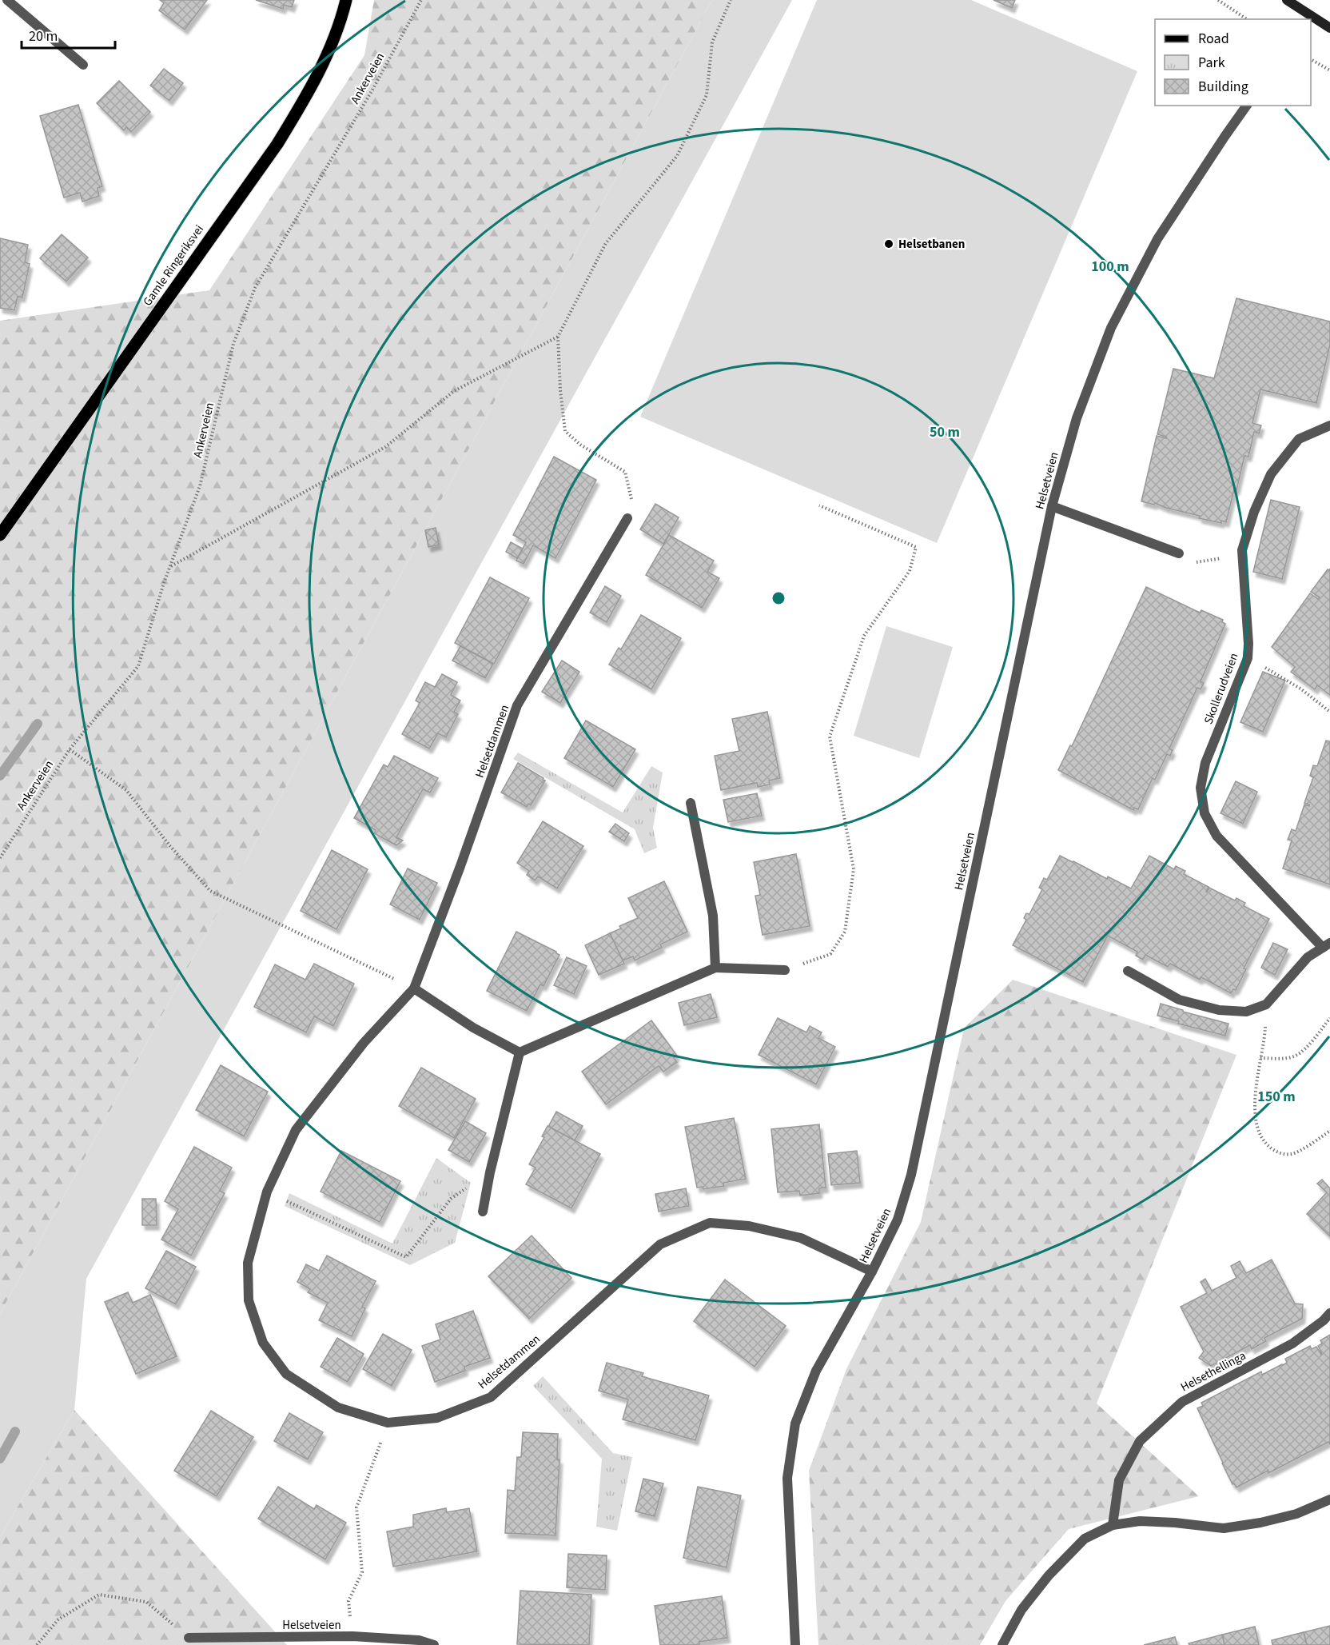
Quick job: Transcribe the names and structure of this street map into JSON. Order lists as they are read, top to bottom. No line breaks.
{"streets":{"main road":["Gamle Ringeriksvei"],"street":["Helsetveien","Skollerudveien","Helsetdammen","Helsethellinga"],"path":["Ankerveien"]},"crossings":[["Helsetveien","Helsetdammen"]],"places":["Helsetbanen"],"legend":["Road","Park","Building"],"scale_bar":"20 m","rings":["100 m","50 m","150 m"]}
